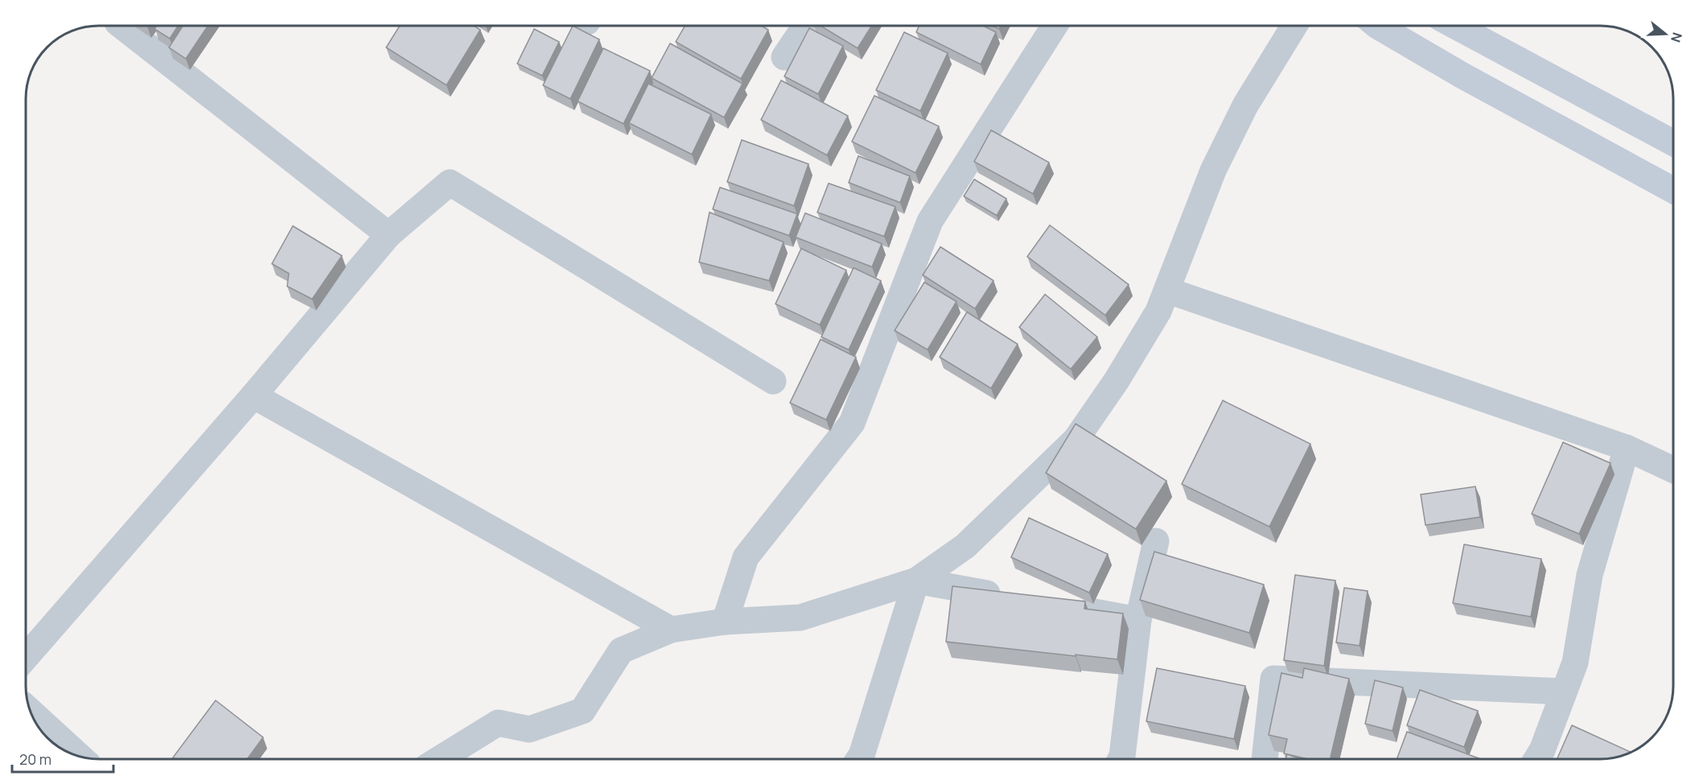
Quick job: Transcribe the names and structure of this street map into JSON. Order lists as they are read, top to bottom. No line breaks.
{"scale_bar":"20 m","north":"right"}
